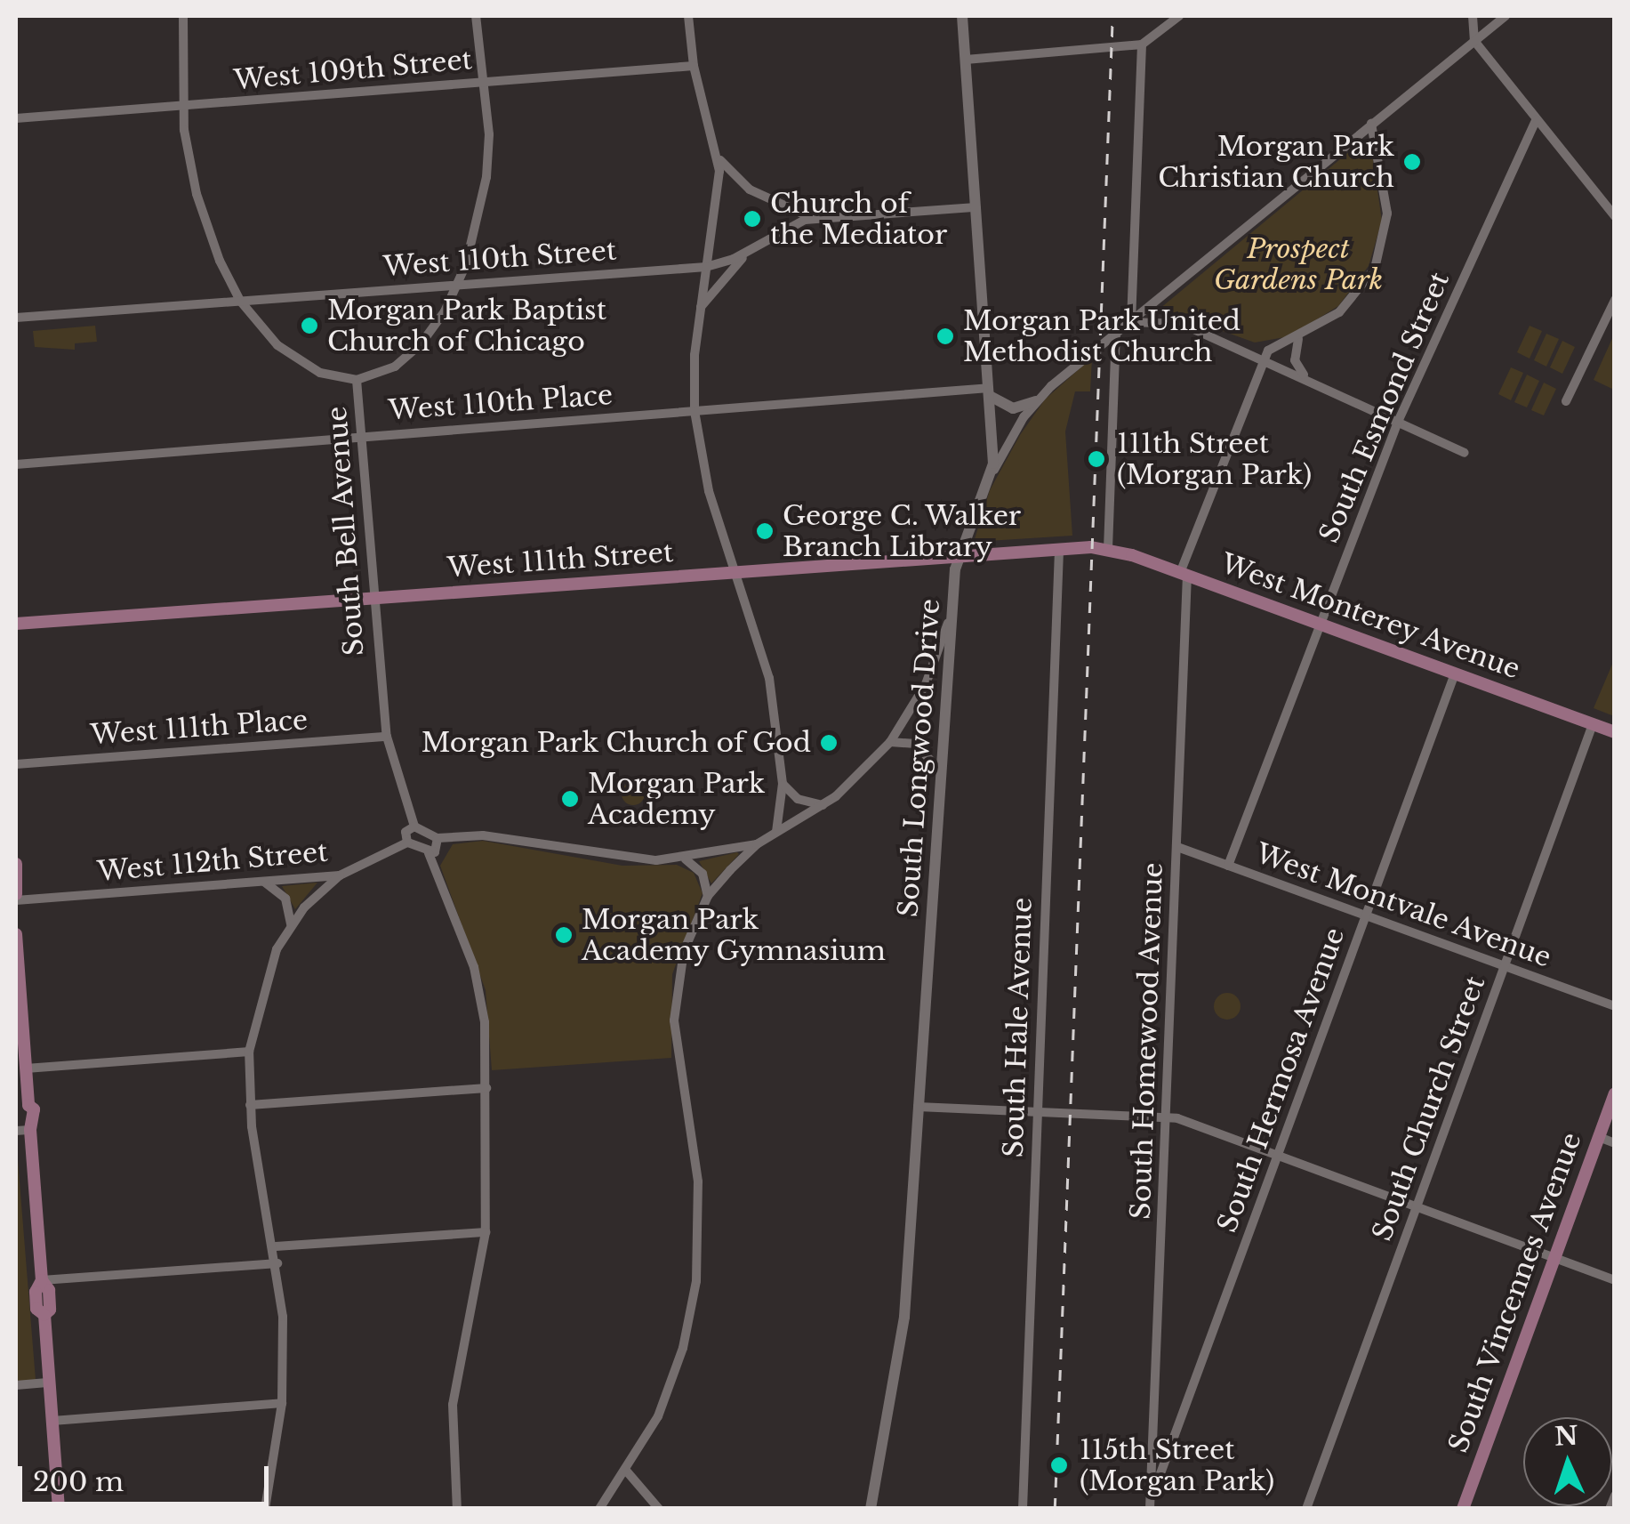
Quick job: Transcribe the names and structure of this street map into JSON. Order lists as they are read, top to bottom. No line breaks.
{"streets":{"main road":["West 111th Street","West Monterey Avenue","South Vincennes Avenue"],"street":["West 109th Street","West 110th Street","West 110th Place","South Esmond Street","South Bell Avenue","West 111th Place","South Longwood Drive","West 112th Street","West Montvale Avenue","South Hale Avenue","South Homewood Avenue","South Hermosa Avenue","South Church Street"]},"crossings":[["West 109th Street","South Bell Avenue"],["West 110th Street","South Bell Avenue"],["West 110th Street","South Longwood Drive"],["West 110th Place","South Bell Avenue"],["West 110th Place","South Longwood Drive"],["South Esmond Street","West Monterey Avenue"],["South Esmond Street","West Montvale Avenue"],["South Bell Avenue","West 111th Street"],["South Bell Avenue","West 111th Place"],["West 111th Street","West Monterey Avenue"],["West 111th Street","South Longwood Drive"],["West 111th Street","South Hale Avenue"],["West Monterey Avenue","South Homewood Avenue"],["West Monterey Avenue","South Hermosa Avenue"],["West Monterey Avenue","South Church Street"],["West Montvale Avenue","South Homewood Avenue"],["West Montvale Avenue","South Hermosa Avenue"],["West Montvale Avenue","South Church Street"],["South Homewood Avenue","South Hermosa Avenue"]],"parks":["Prospect Gardens Park"],"places":["Morgan Park Christian Church","Church of the Mediator","Morgan Park Baptist Church of Chicago","Morgan Park United Methodist Church","111th Street (Morgan Park)","George C. Walker Branch Library","Morgan Park Church of God","Morgan Park Academy","Morgan Park Academy Gymnasium","115th Street (Morgan Park)"],"scale_bar":"200 m","north":"top"}
